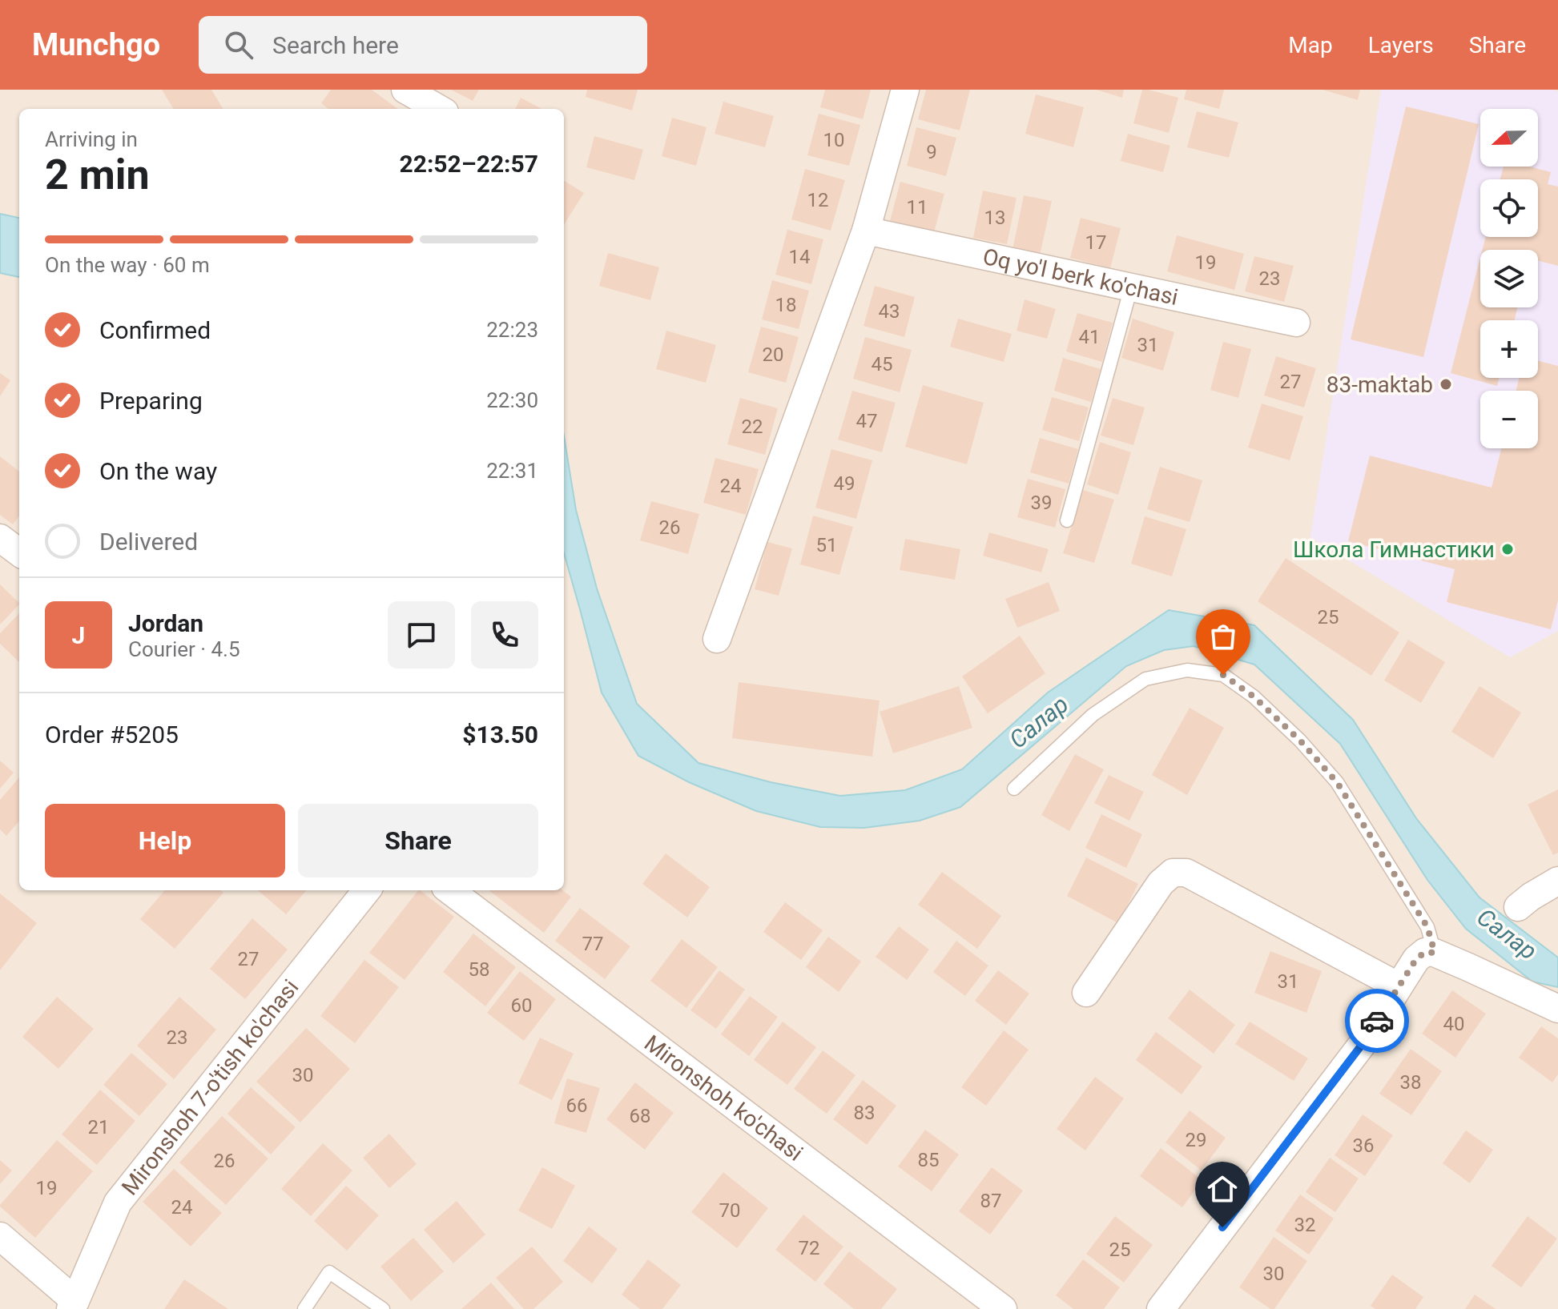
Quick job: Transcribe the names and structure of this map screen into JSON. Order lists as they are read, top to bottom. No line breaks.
{"streets":{"street":["Oq yo'l berk ko'chasi","Mironshoh 7-o'tish ko'chasi","Mironshoh ko'chasi"]},"water":["Салар"],"places":["83-maktab","Школа Гимнастики"],"house_numbers":["10","9","12","11","13","17","14","19","23","18","43","41","31","20","45","27","47","22","49","24","39","26","51","25","77","27","58","31","60","40","23","30","38","66","83","68","21","29","36","85","26","19","87","24","70","32","72","25","30"],"north":"left","page":{"header":"Munchgo","search":"Search here","nav":["Map","Layers","Share"],"map_buttons":["+","−"],"heading":["2 min","Arriving in","22:52–22:57"],"panel":["Jordan","Courier · 4.5","Order #5205","$13.50"],"bar":"On the way · 60 m","list":[["Confirmed","22:23"],["Preparing","22:30"],["On the way","22:31"],"Delivered"],"round":"J","buttons":["Help","Share"]}}
